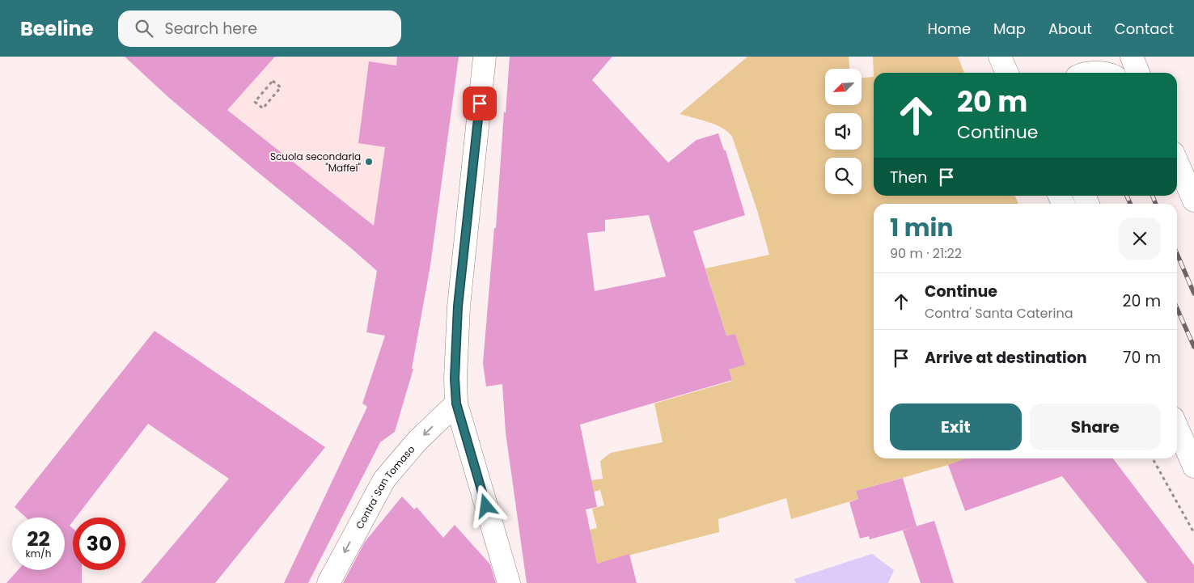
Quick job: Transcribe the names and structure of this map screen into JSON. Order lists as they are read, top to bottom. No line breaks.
{"streets":{"street":["Contra' San Tomaso"]},"one_way":["Contra' San Tomaso"],"places":["Scuola secondaria \"Maffei\""],"north":"bottom left","page":{"header":"Beeline","search":"Search here","nav":["Home","Map","About","Contact"],"turn":["20 m","Continue"],"then":"Then","heading":["1 min","90 m · 21:22"],"list":[{"name":"Continue","note":"Contra' Santa Caterina","value":"20 m"},{"name":"Arrive at destination","value":"70 m"}],"buttons":["Exit","Share"],"speed":"22 km/h","limit":"30"}}
